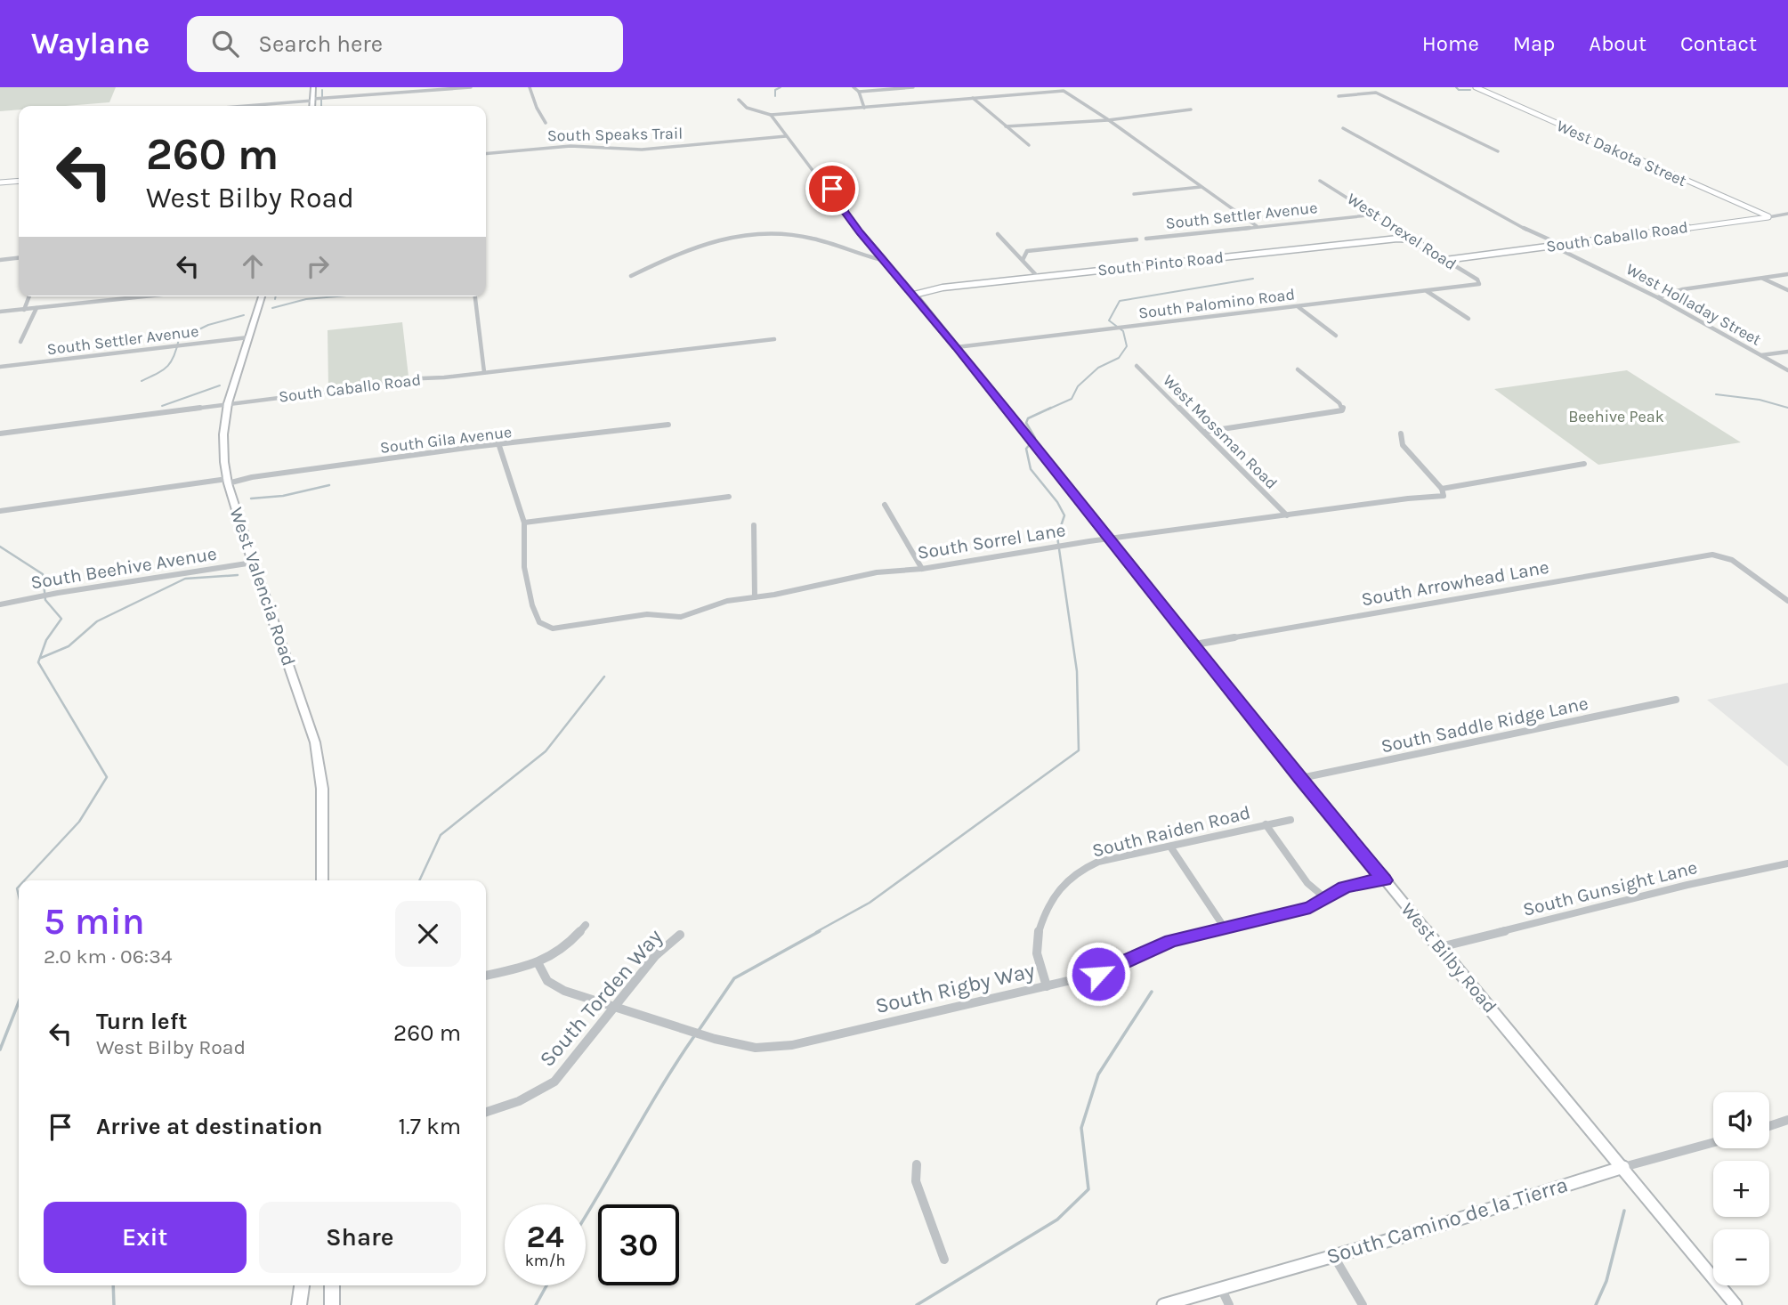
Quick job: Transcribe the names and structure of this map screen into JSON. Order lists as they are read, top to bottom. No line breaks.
{"streets":{"main road":["West Valencia Road"],"street":["South Speaks Trail","West Dakota Street","South Settler Avenue","West Drexel Road","South Caballo Road","South Pinto Road","South Palomino Road","West Holladay Street","West Mossman Road","South Gila Avenue","South Sorrel Lane","South Beehive Avenue","South Arrowhead Lane","South Saddle Ridge Lane","South Raiden Road","South Gunsight Lane","West Bilby Road","South Rigby Way","South Torden Way","South Camino de la Tierra"]},"crossings":[["South Speaks Trail","West Bilby Road"],["West Dakota Street","South Caballo Road"],["South Settler Avenue","West Drexel Road"],["South Settler Avenue","West Valencia Road"],["West Drexel Road","South Caballo Road"],["West Drexel Road","South Pinto Road"],["West Drexel Road","South Palomino Road"],["South Caballo Road","West Holladay Street"],["South Caballo Road","West Valencia Road"],["South Pinto Road","West Bilby Road"],["South Palomino Road","West Bilby Road"],["West Mossman Road","South Sorrel Lane"],["South Gila Avenue","West Valencia Road"],["South Sorrel Lane","West Bilby Road"],["South Beehive Avenue","West Valencia Road"],["South Arrowhead Lane","West Bilby Road"],["South Saddle Ridge Lane","West Bilby Road"],["South Raiden Road","South Rigby Way"],["South Gunsight Lane","West Bilby Road"],["West Bilby Road","South Rigby Way"],["West Bilby Road","South Camino de la Tierra"],["South Rigby Way","South Torden Way"]],"parks":["Beehive Peak"],"page":{"header":"Waylane","search":"Search here","nav":["Home","Map","About","Contact"],"turn":["260 m","West Bilby Road"],"heading":["5 min","2.0 km · 06:34"],"list":[{"name":"Turn left","note":"West Bilby Road","value":"260 m"},{"name":"Arrive at destination","value":"1.7 km"}],"map_buttons":["+","−"],"buttons":["Exit","Share"],"speed":"24 km/h","limit":"30"}}
